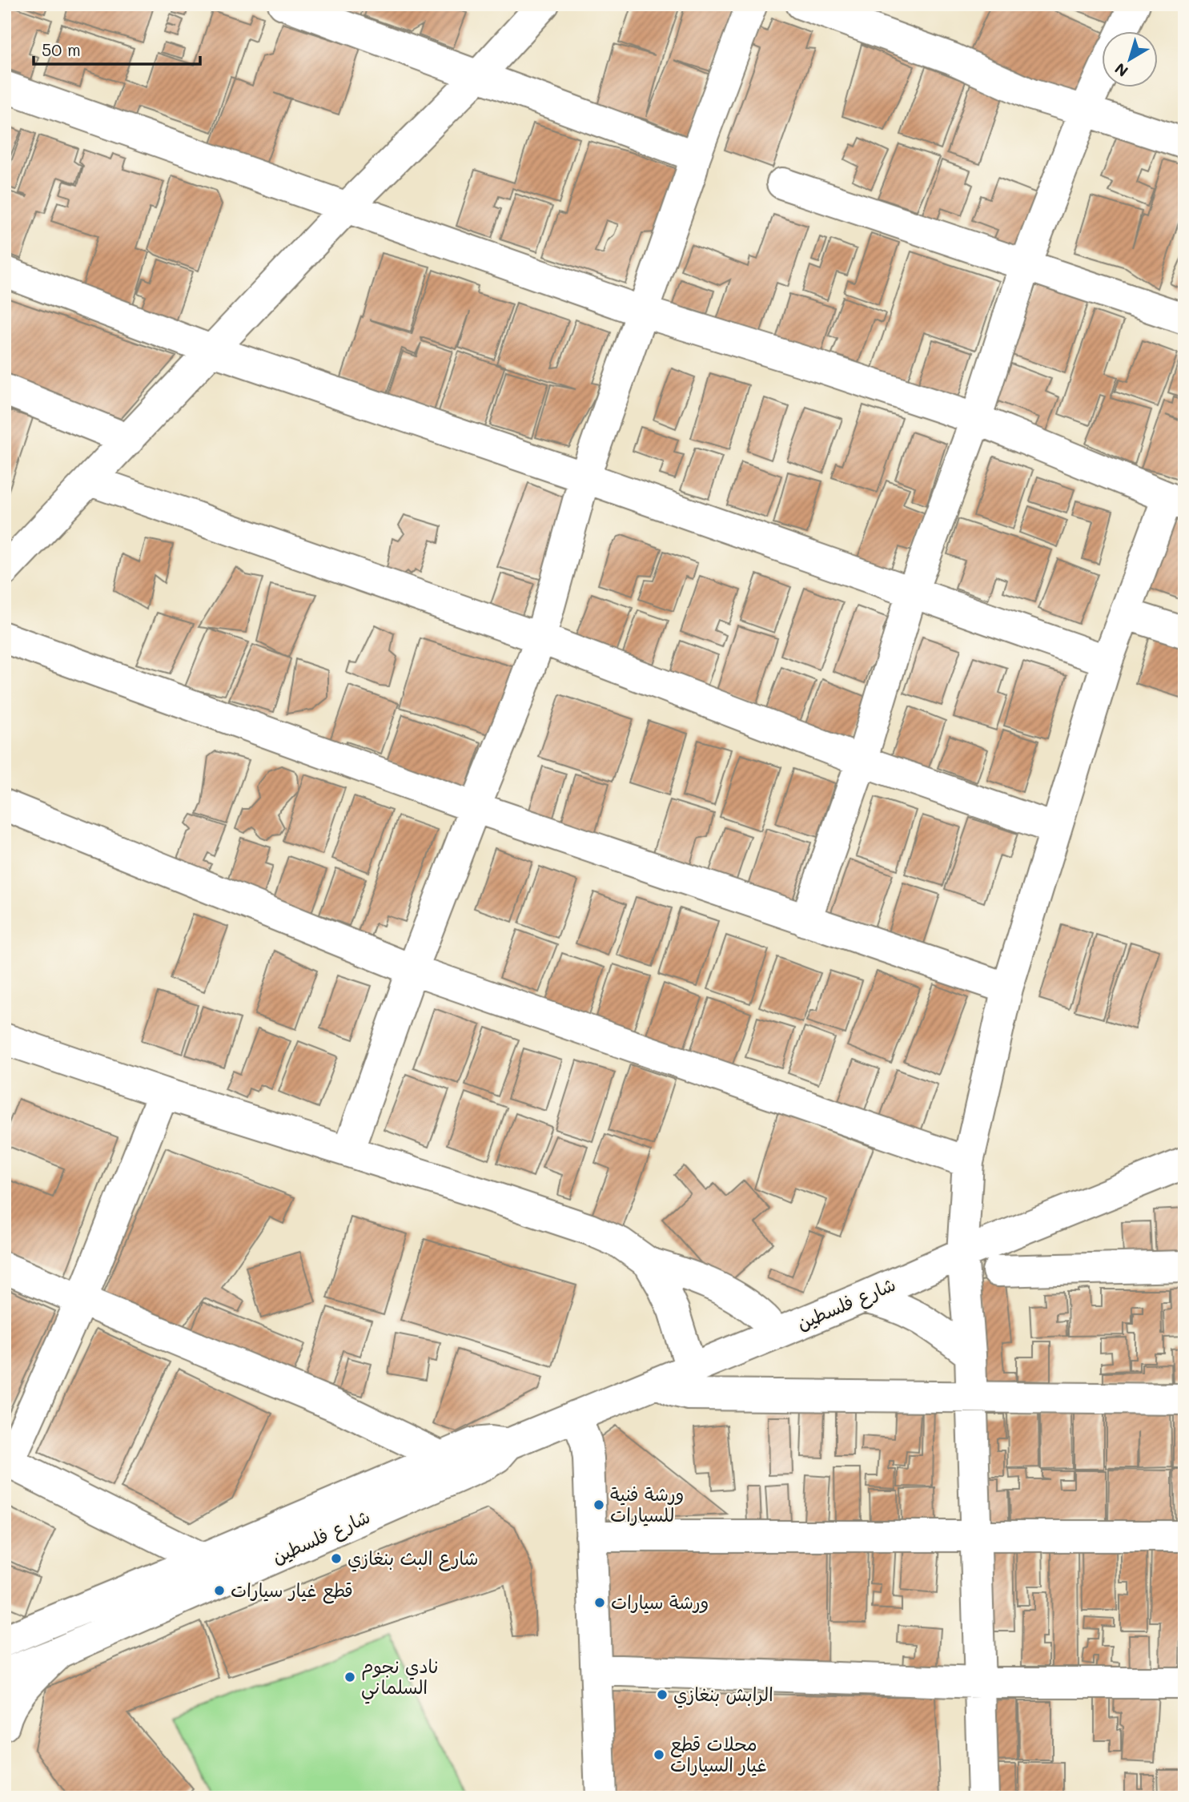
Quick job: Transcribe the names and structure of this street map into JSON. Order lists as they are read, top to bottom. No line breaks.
{"streets":{"street":["شارع فلسطين"]},"places":["ورشة فنية للسيارات","شارع البث بنغازي","قطع غيار سيارات","ورشة سيارات","نادي نجوم السلماني","الرابش بنغازي","محلات قطع غيار السيارات"],"scale_bar":"50 m","north":"bottom left"}
